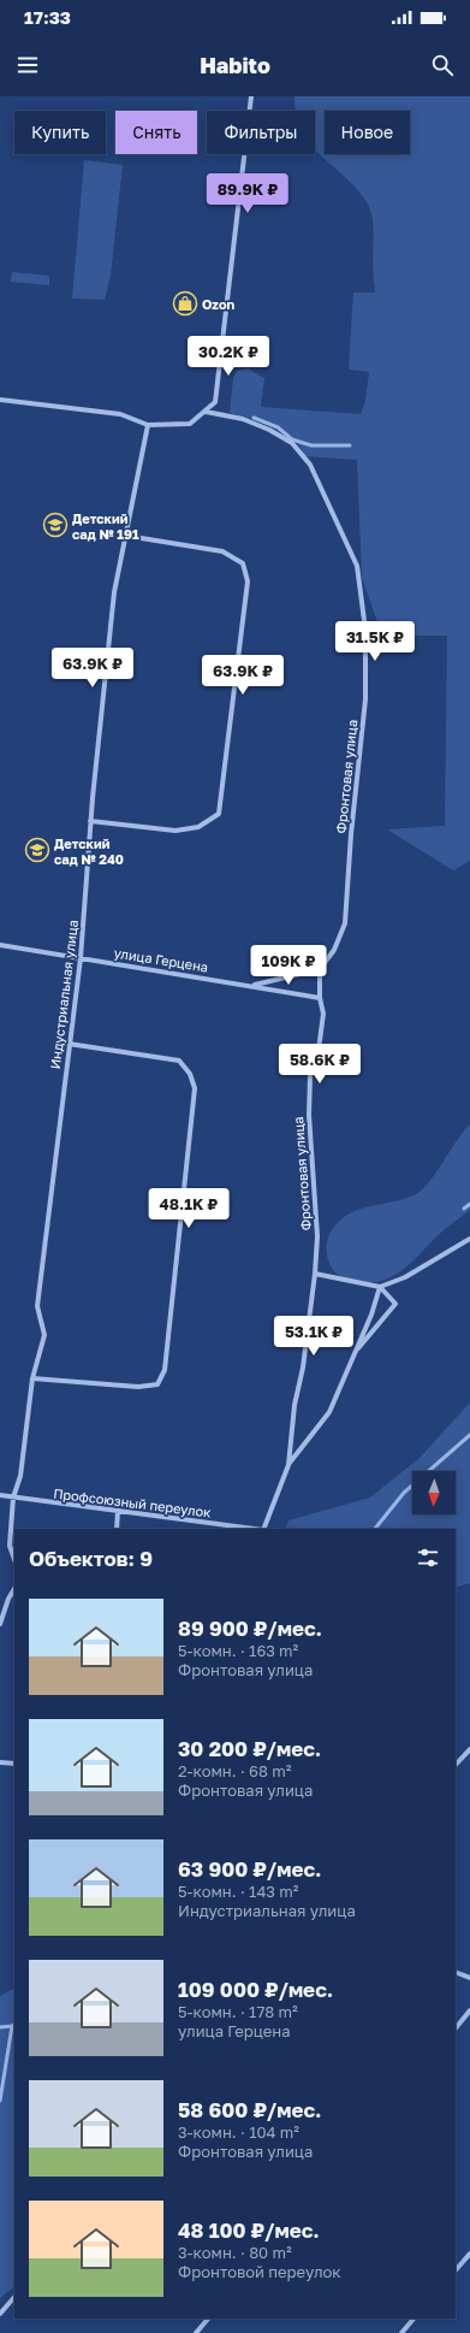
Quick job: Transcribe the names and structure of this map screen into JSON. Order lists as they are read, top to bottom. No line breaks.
{"streets":{"street":["Фронтовая улица","улица Герцена","Индустриальная улица","Профсоюзный переулок"]},"crossings":[["Фронтовая улица","улица Герцена"],["улица Герцена","Индустриальная улица"],["Индустриальная улица","Профсоюзный переулок"]],"places":{"shop":["Ozon"],"school or university":["Детский сад № 191","Детский сад № 240"]},"north":"bottom","page":{"status":"17:33","header":"Habito","chip":["Купить","Снять","Фильтры","Новое"],"price":["89.9K ₽","30.2K ₽","31.5K ₽","63.9K ₽","63.9K ₽","109K ₽","58.6K ₽","48.1K ₽","53.1K ₽"],"heading":"Объектов: 9","list":[{"name":"89 900 ₽/мес.","note":"5-комн. · 163 m² · Фронтовая улица"},{"name":"30 200 ₽/мес.","note":"2-комн. · 68 m² · Фронтовая улица"},{"name":"63 900 ₽/мес.","note":"5-комн. · 143 m² · Индустриальная улица"},{"name":"109 000 ₽/мес.","note":"5-комн. · 178 m² · улица Герцена"},{"name":"58 600 ₽/мес.","note":"3-комн. · 104 m² · Фронтовая улица"},{"name":"48 100 ₽/мес.","note":"3-комн. · 80 m² · Фронтовой переулок"}]}}
